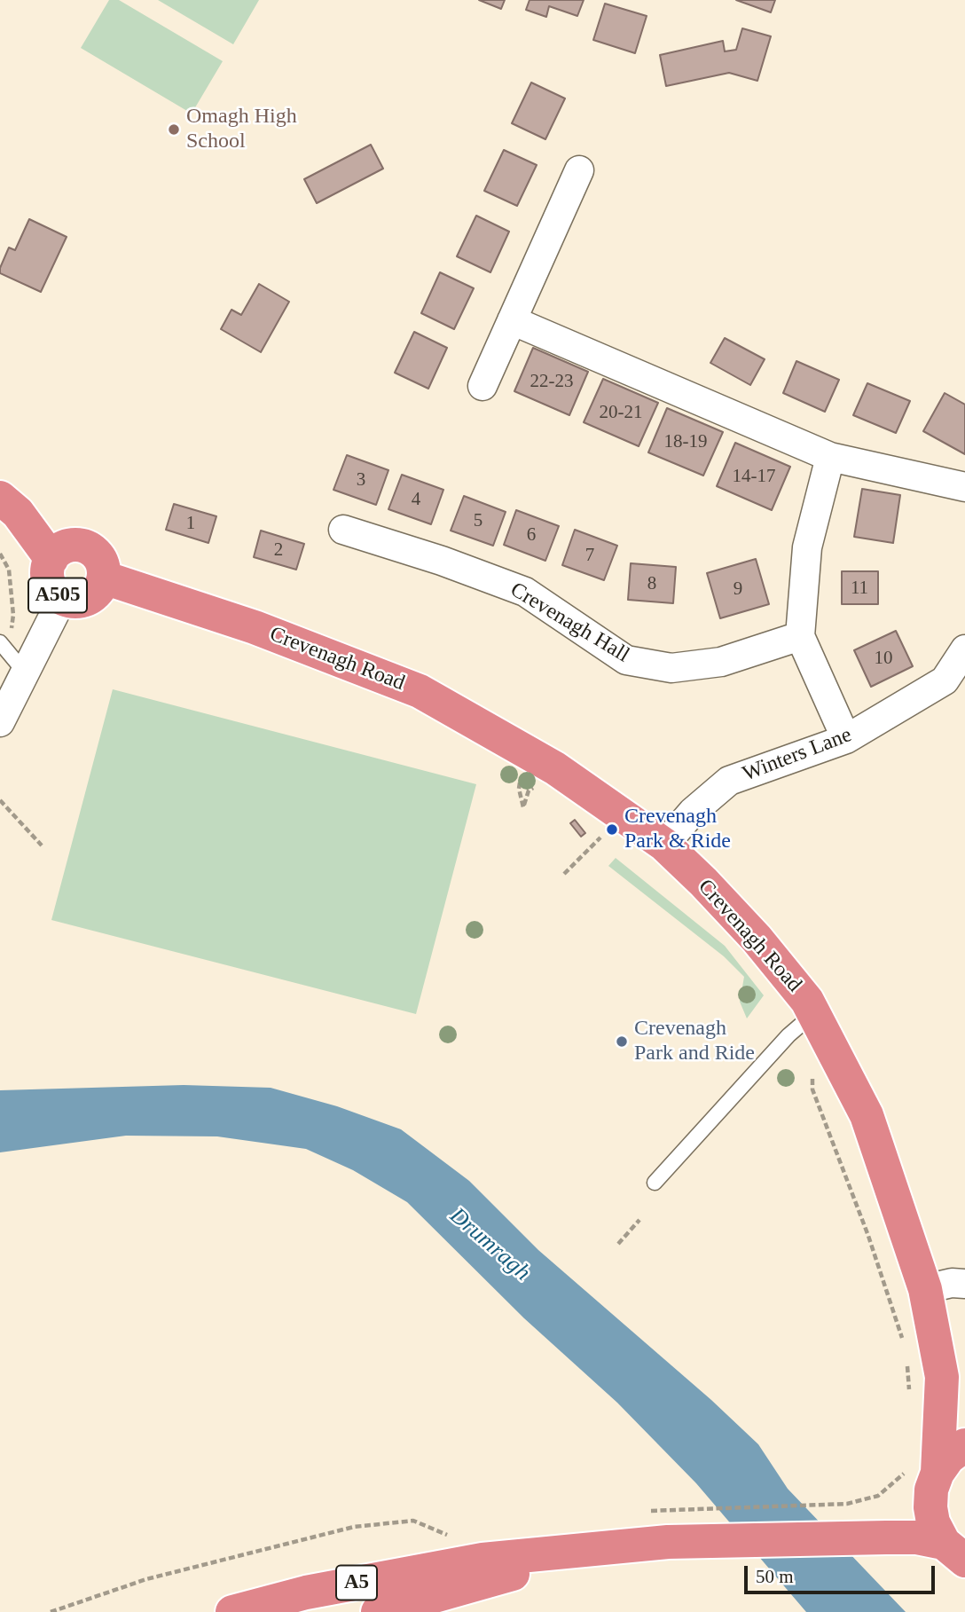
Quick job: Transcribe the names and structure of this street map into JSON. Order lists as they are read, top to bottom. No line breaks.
{"streets":{"highway":["A505","Crevenagh Road","A5"],"street":["Crevenagh Hall","Winters Lane"]},"crossings":[["A505","Crevenagh Road"],["Crevenagh Road","Winters Lane"],["Crevenagh Road","A5"]],"water":["Drumragh"],"places":["Omagh High School","Crevenagh Park & Ride","Crevenagh Park and Ride"],"house_numbers":["22-23","20-21","18-19","14-17","3","4","5","1","6","2","7","8","11","9","10"],"scale_bar":"50 m"}
